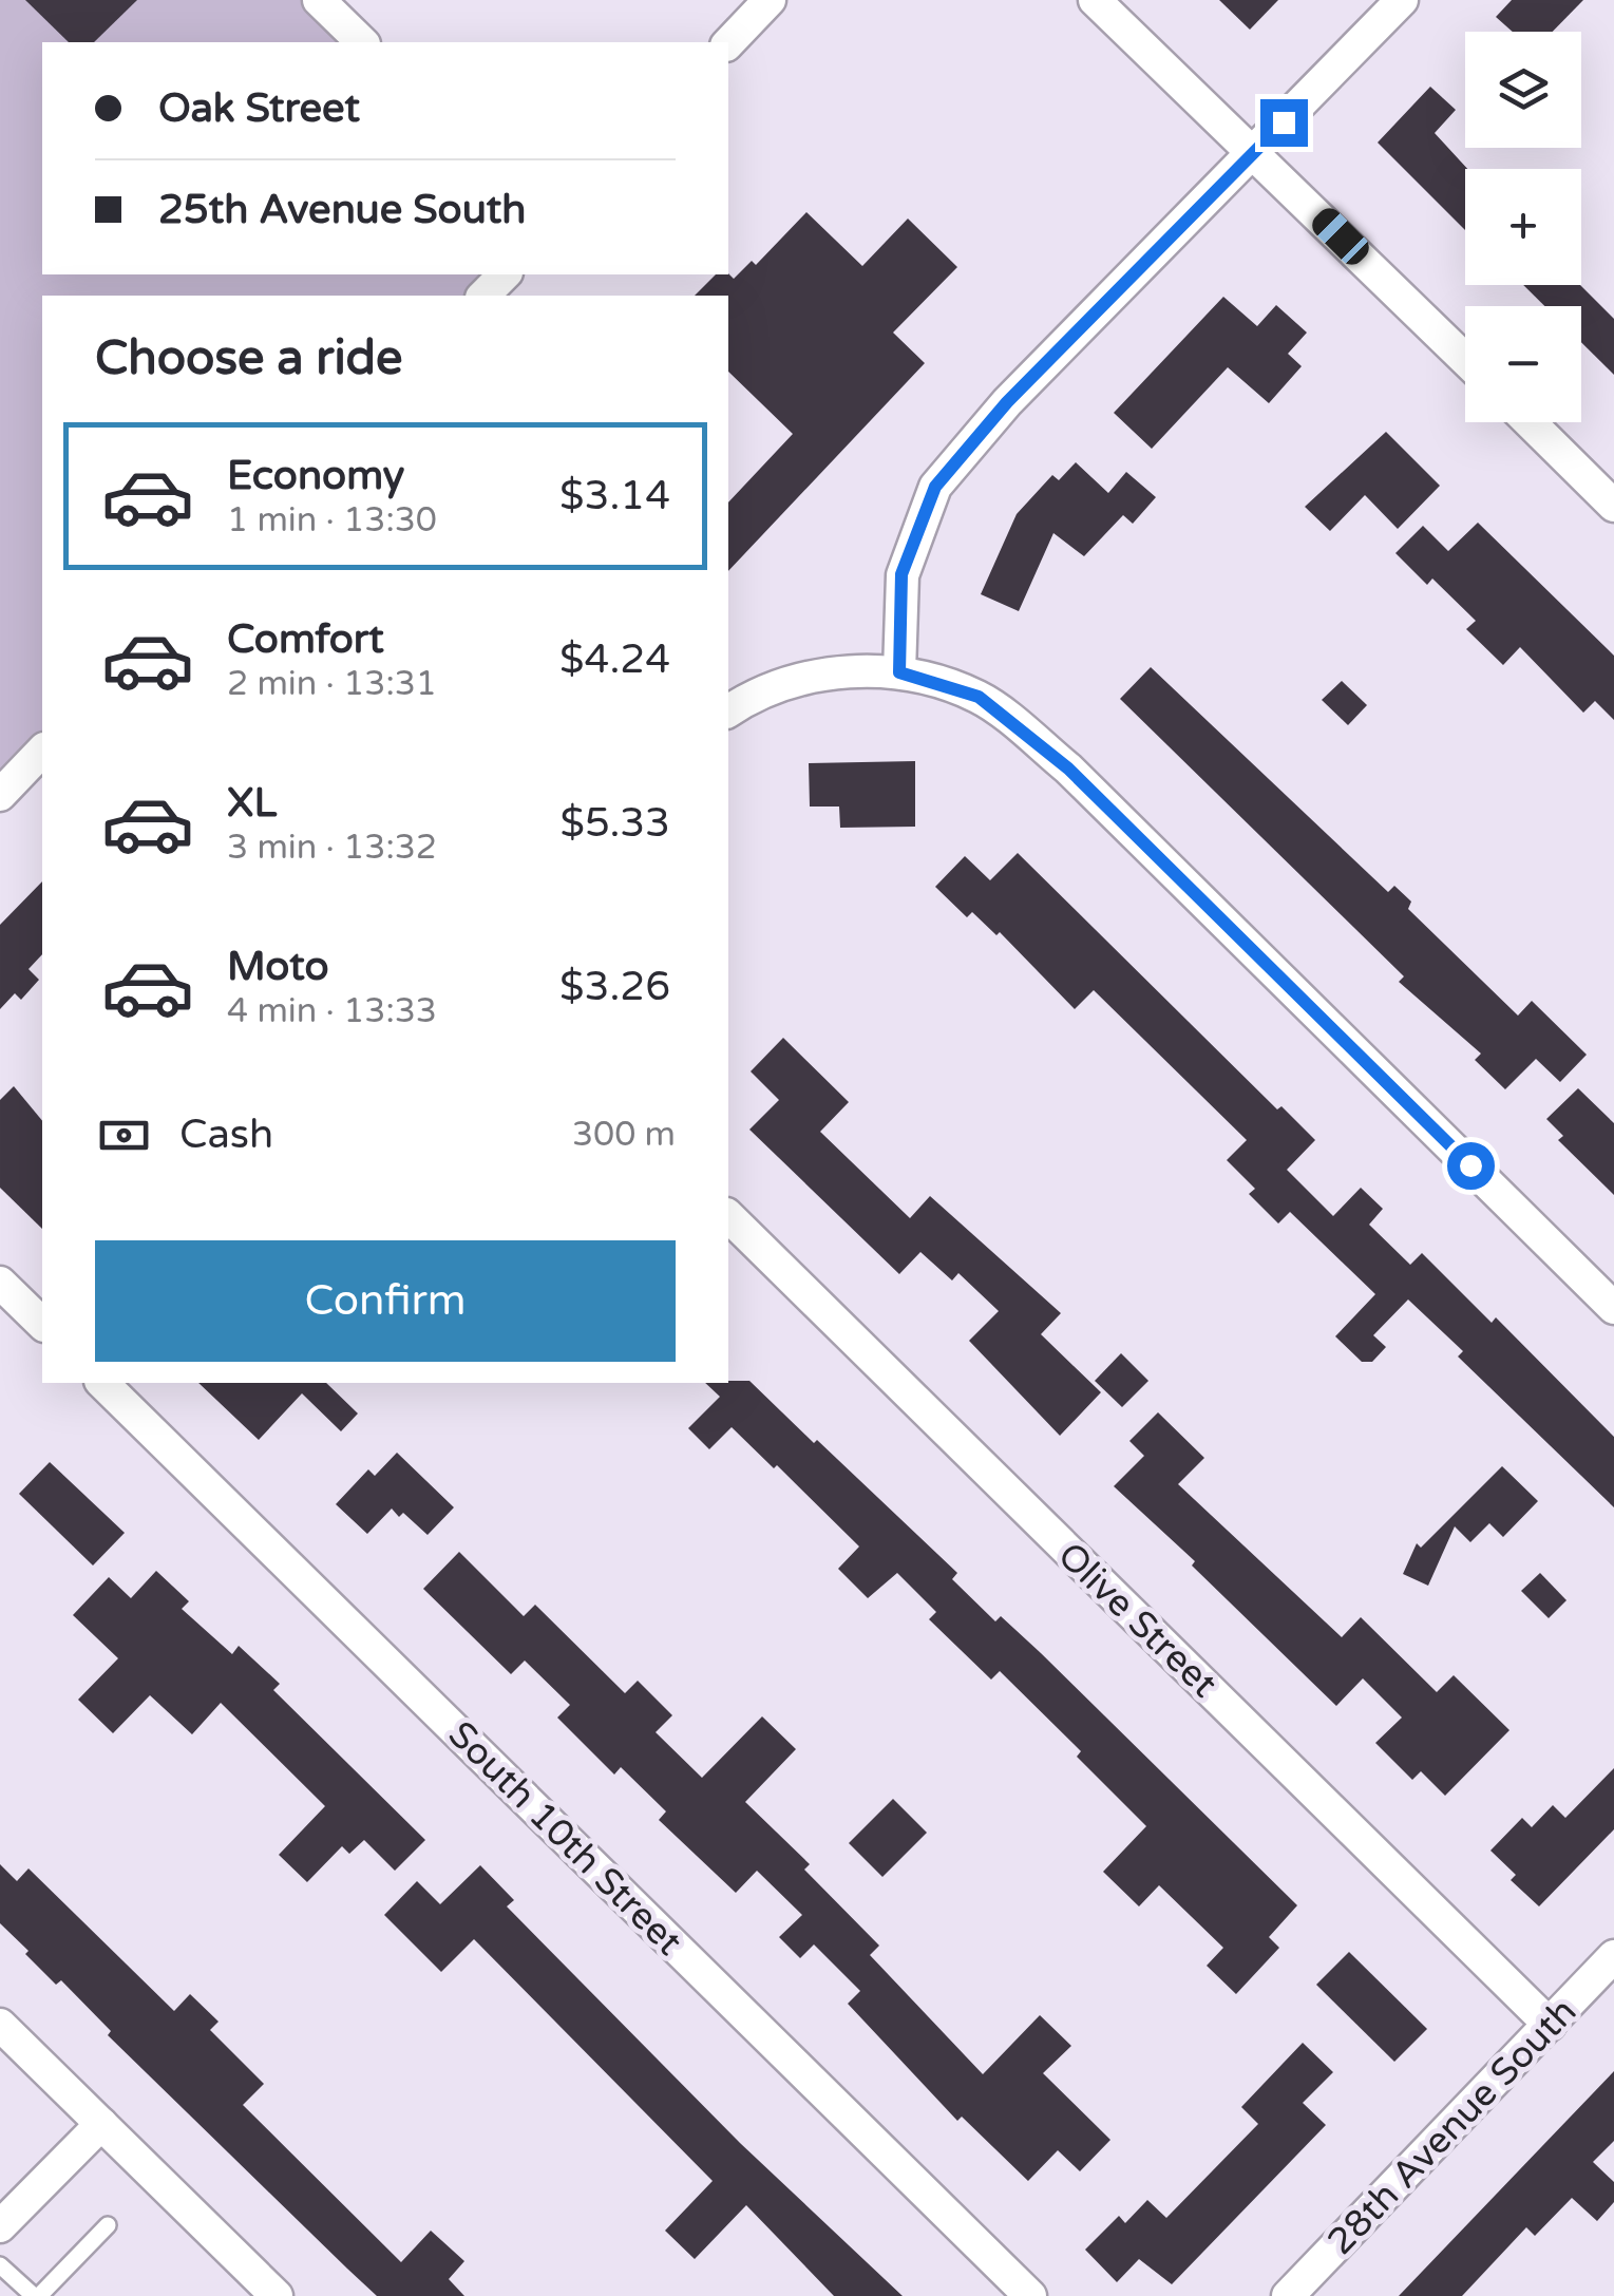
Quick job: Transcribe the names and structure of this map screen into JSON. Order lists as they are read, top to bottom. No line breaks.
{"streets":{"street":["Olive Street","South 10th Street","28th Avenue South"]},"crossings":[["Olive Street","28th Avenue South"]],"page":{"map_buttons":["+","−"],"banner":["Oak Street","25th Avenue South"],"heading":"Choose a ride","list":[{"name":"Economy","note":"1 min · 13:30","value":"$3.14"},{"name":"Comfort","note":"2 min · 13:31","value":"$4.24"},{"name":"XL","note":"3 min · 13:32","value":"$5.33"},{"name":"Moto","note":"4 min · 13:33","value":"$3.26"}],"pay":["Cash","300 m"],"buttons":"Confirm"}}
